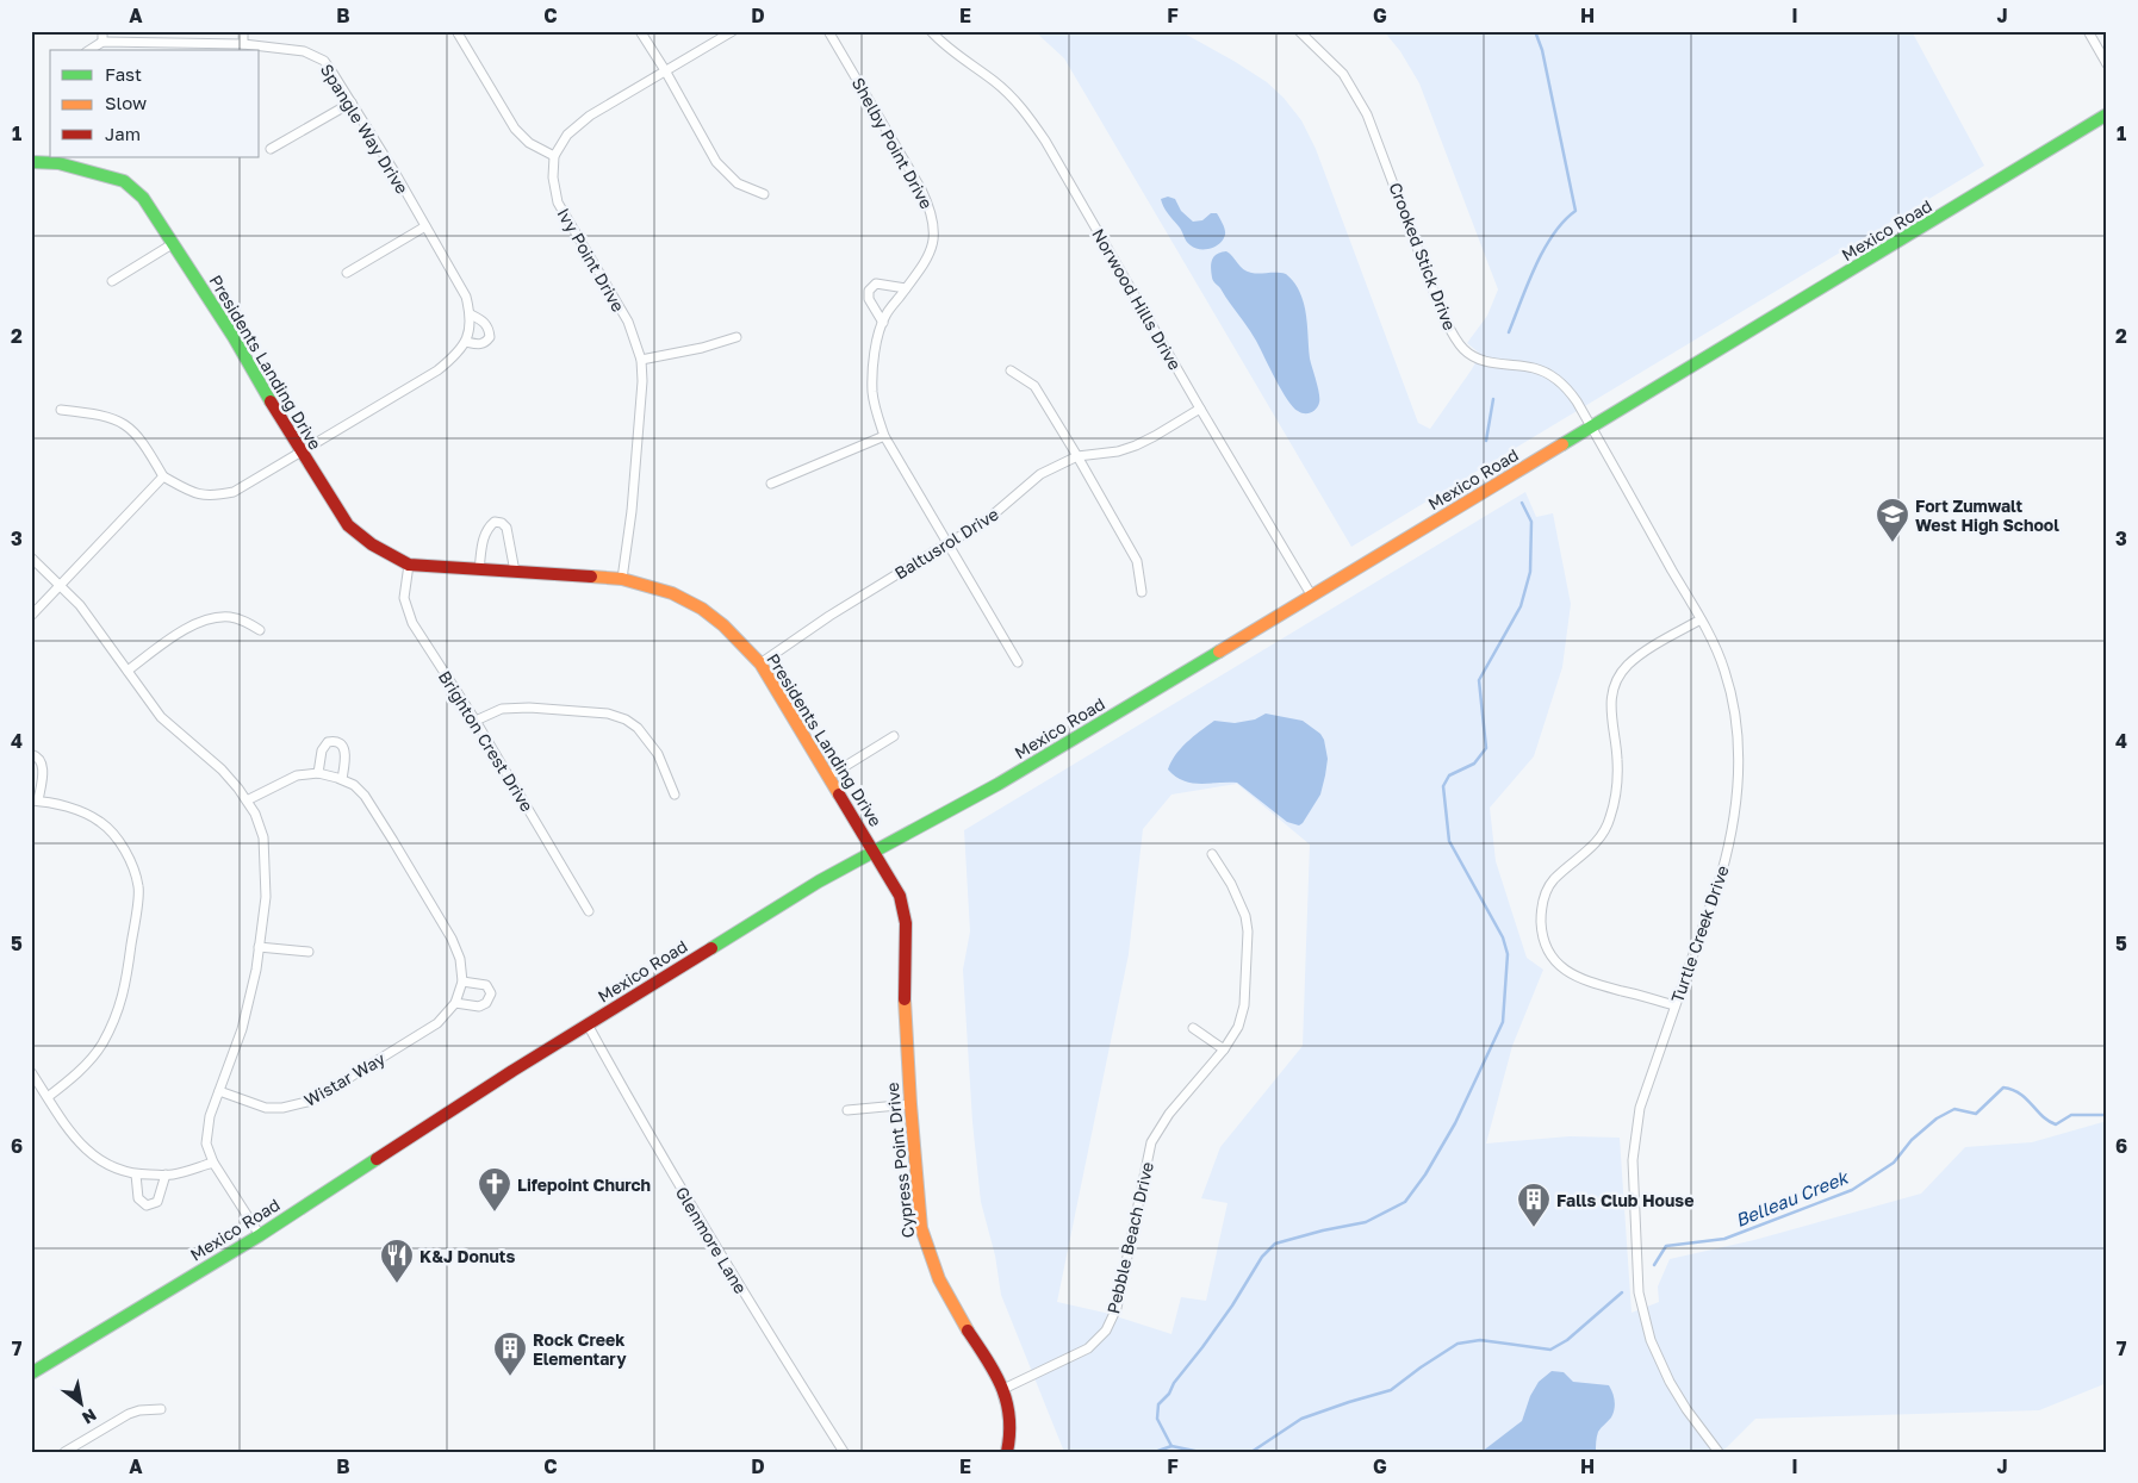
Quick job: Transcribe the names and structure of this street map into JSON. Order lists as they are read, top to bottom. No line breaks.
{"streets":{"main road":["Mexico Road","Presidents Landing Drive","Cypress Point Drive"],"street":["Spangle Way Drive","Shelby Point Drive","Crooked Stick Drive","Ivy Point Drive","Norwood Hills Drive","Baltusrol Drive","Brighton Crest Drive","Turtle Creek Drive","Wistar Way","Pebble Beach Drive","Glenmore Lane"]},"crossings":[["Shelby Point Drive","Baltusrol Drive"],["Mexico Road","Crooked Stick Drive"],["Mexico Road","Norwood Hills Drive"],["Mexico Road","Presidents Landing Drive"],["Mexico Road","Turtle Creek Drive"],["Mexico Road","Cypress Point Drive"],["Mexico Road","Glenmore Lane"],["Crooked Stick Drive","Turtle Creek Drive"],["Ivy Point Drive","Presidents Landing Drive"],["Norwood Hills Drive","Baltusrol Drive"],["Presidents Landing Drive","Baltusrol Drive"],["Presidents Landing Drive","Brighton Crest Drive"],["Presidents Landing Drive","Cypress Point Drive"],["Cypress Point Drive","Pebble Beach Drive"]],"water":["Belleau Creek"],"places":{"school or university":["Fort Zumwalt West High School"],"church":["Lifepoint Church"],"building":["Falls Club House","Rock Creek Elementary"],"restaurant":["K&J Donuts"]},"legend":["Fast","Slow","Jam"],"north":"bottom right","grid":{"columns":["A","B","C","D","E","F","G","H","I","J"],"rows":["1","2","3","4","5","6","7"]}}
